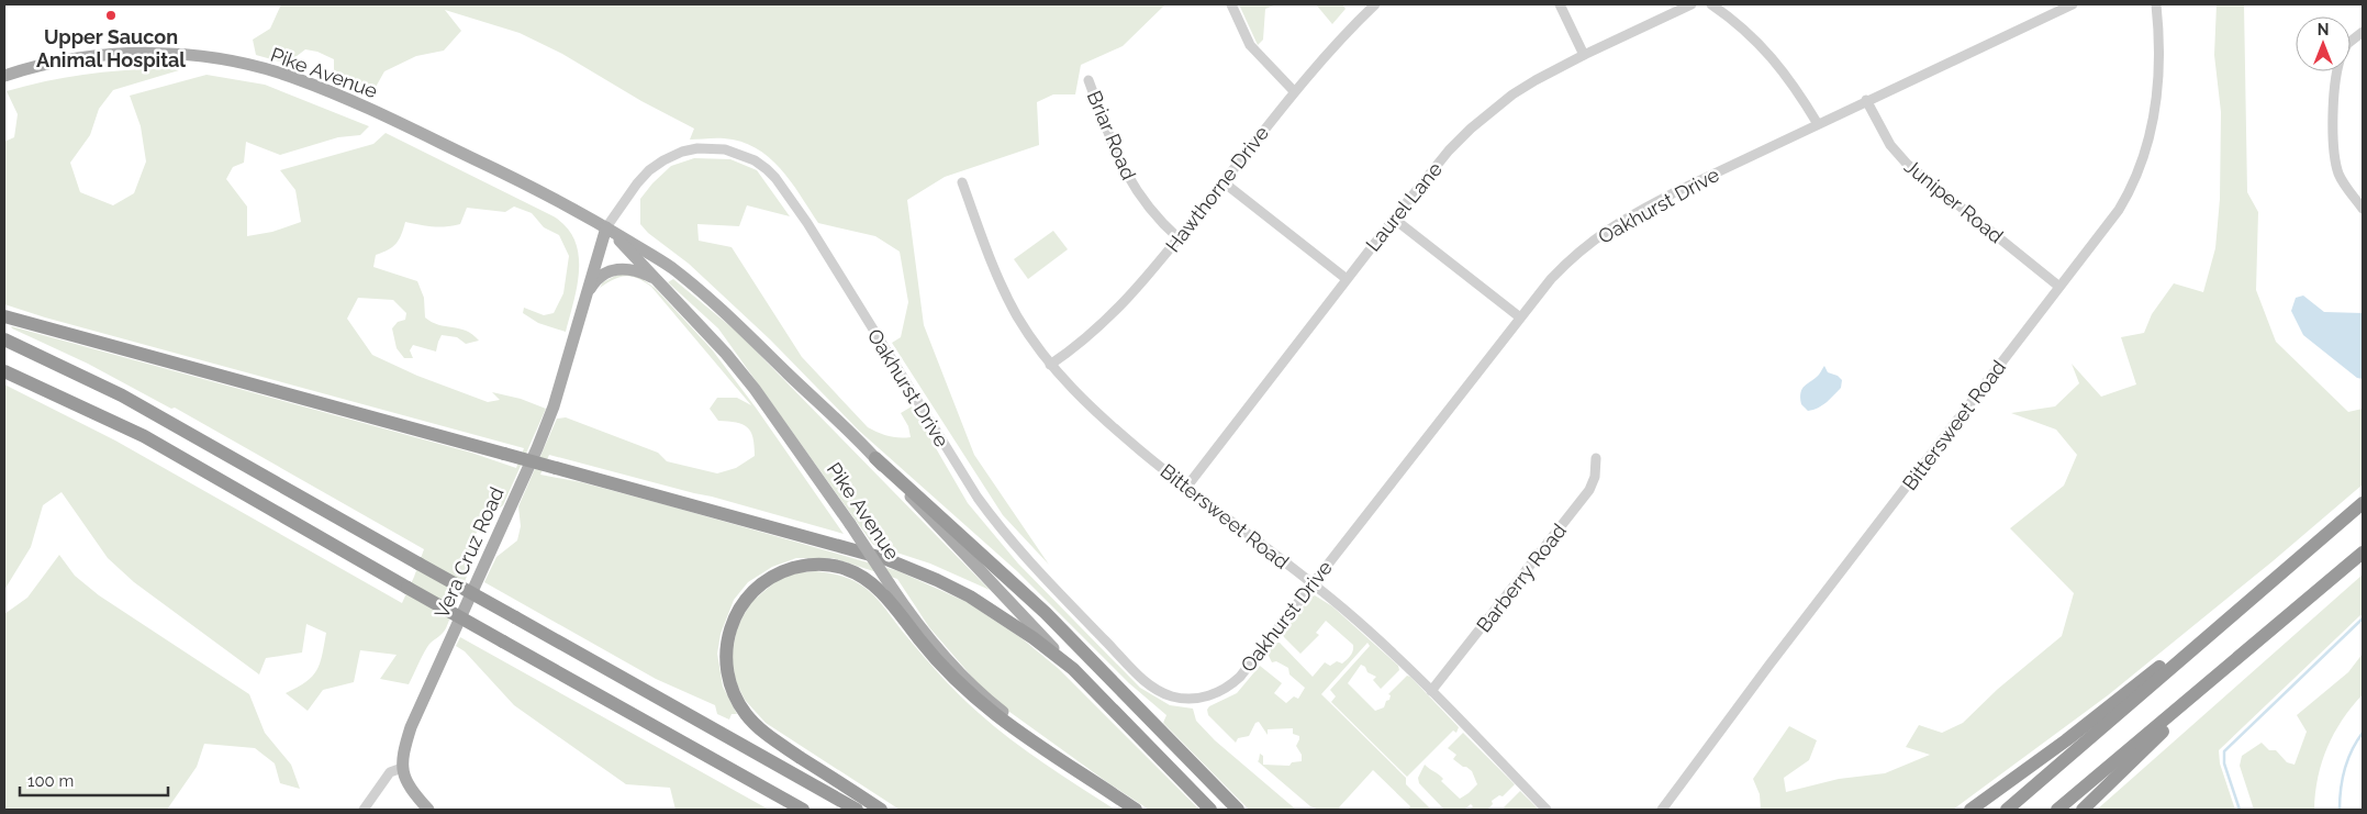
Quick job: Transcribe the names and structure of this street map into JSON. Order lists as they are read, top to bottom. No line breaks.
{"streets":{"main road":["Pike Avenue","Vera Cruz Road"],"street":["Briar Road","Hawthorne Drive","Juniper Road","Oakhurst Drive","Laurel Lane","Bittersweet Road","Barberry Road"]},"crossings":[["Pike Avenue","Oakhurst Drive"],["Pike Avenue","Vera Cruz Road"],["Briar Road","Hawthorne Drive"],["Hawthorne Drive","Bittersweet Road"],["Juniper Road","Oakhurst Drive"],["Juniper Road","Bittersweet Road"],["Oakhurst Drive","Bittersweet Road"],["Oakhurst Drive","Vera Cruz Road"],["Laurel Lane","Bittersweet Road"],["Bittersweet Road","Barberry Road"]],"places":["Upper Saucon Animal Hospital"],"scale_bar":"100 m","north":"top"}
